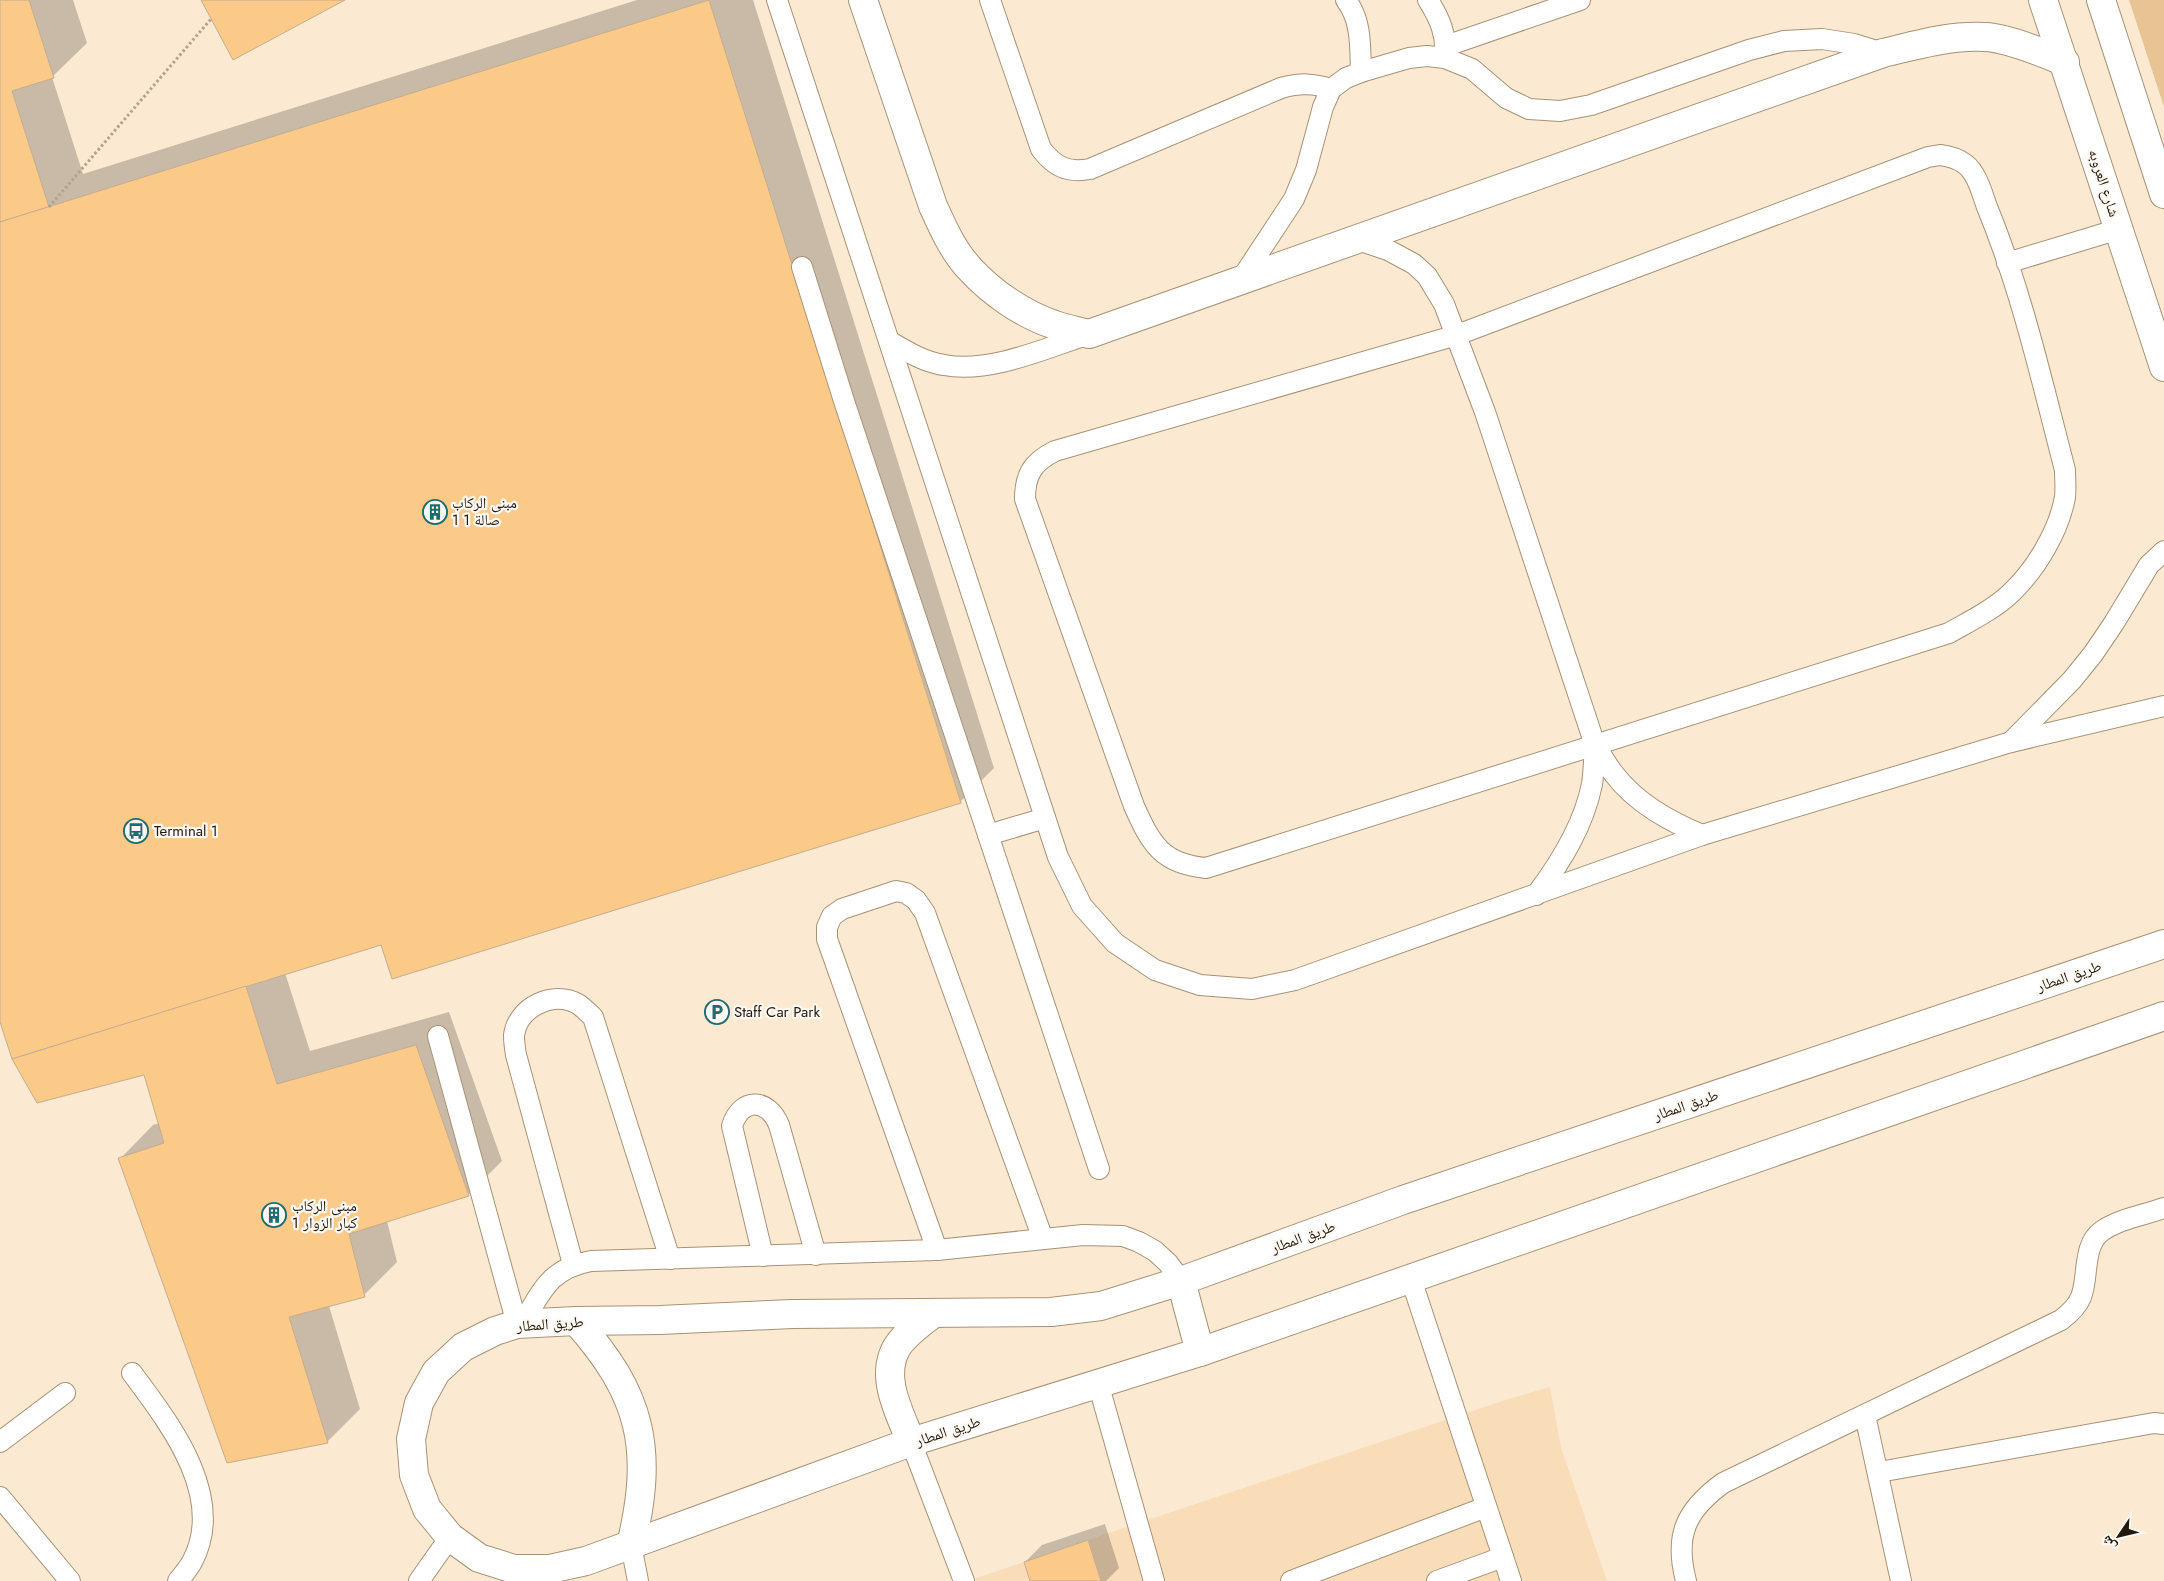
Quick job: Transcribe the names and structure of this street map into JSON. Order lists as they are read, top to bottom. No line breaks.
{"streets":{"street":["شارع العروبه","طريق المطار"]},"places":{"building":["مبنى الركاب 1 صالة 1","مبنى الركاب 1 كبار الزوار"],"bus stop":["Terminal 1"],"parking":["Staff Car Park"]},"north":"bottom left"}
